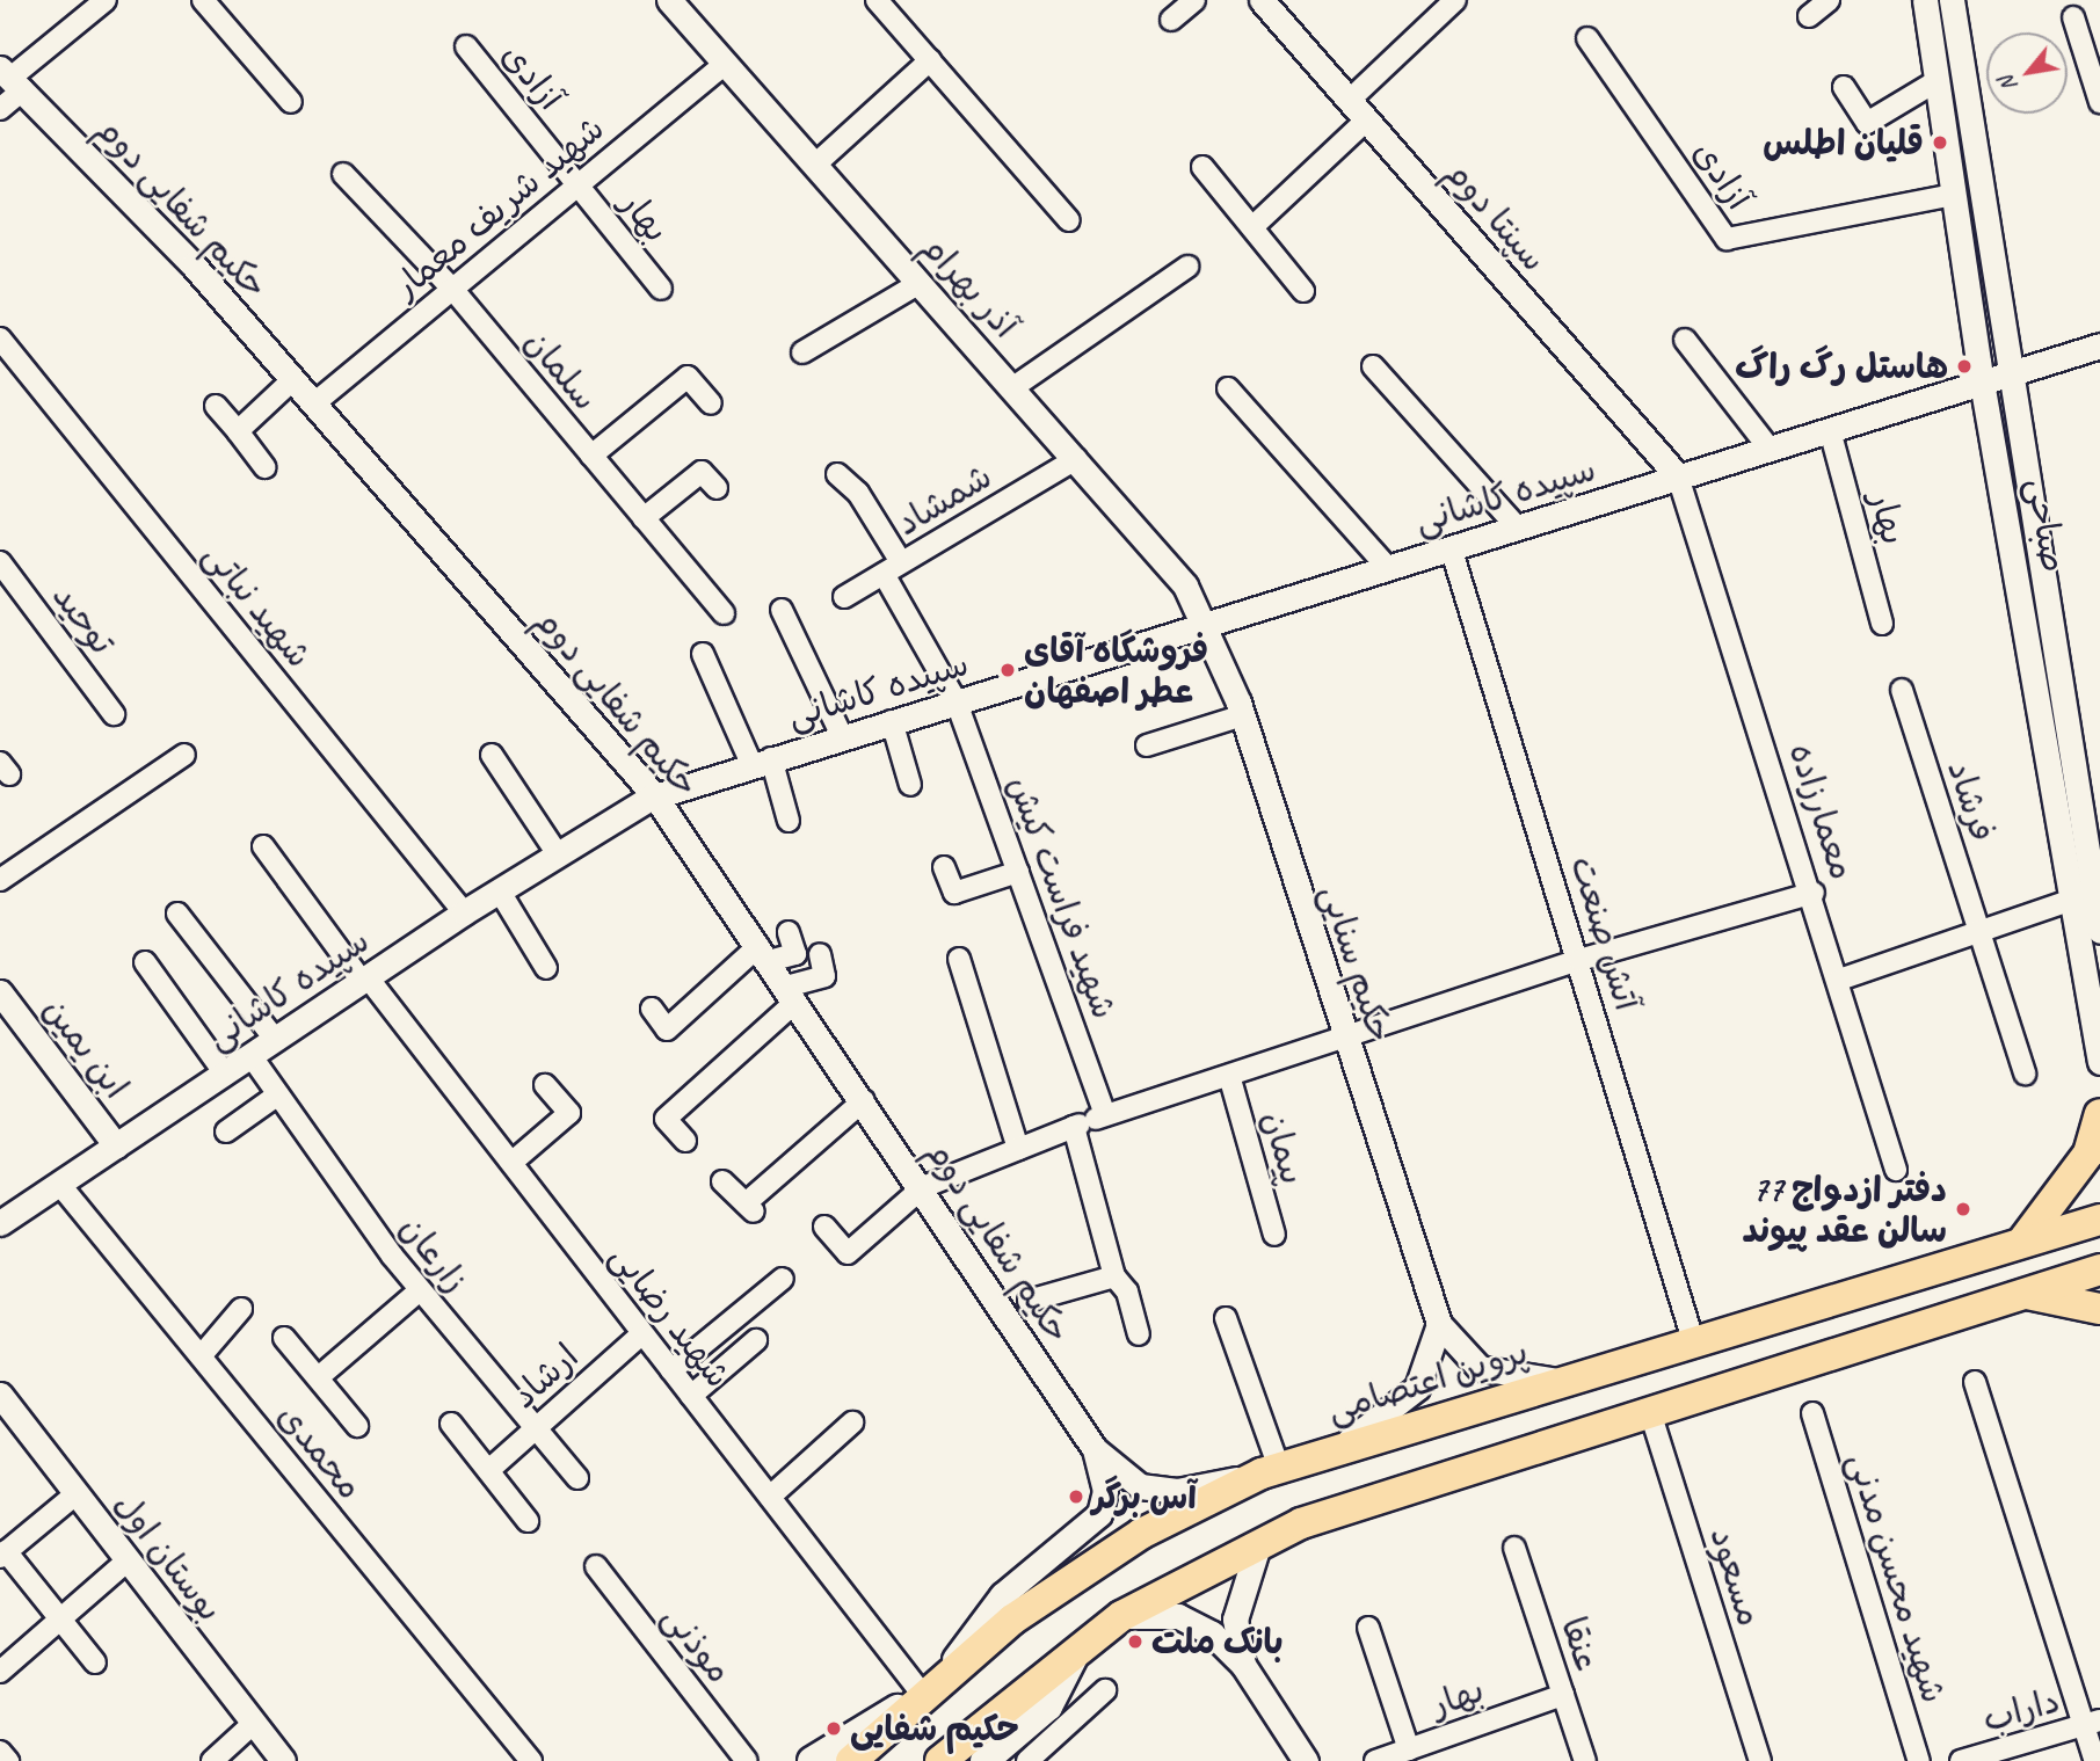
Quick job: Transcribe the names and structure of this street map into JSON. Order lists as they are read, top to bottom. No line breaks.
{"streets":{"main road":["پروین اعتصامی"],"street":["آزادی","حکیم شفایی دوم","شهید شریف معمار","سپنتا دوم","بهار","آذر بهرام","سلمان","سپیده کاشانی","شمشاد","صباحی","شهید نباتی","توحید","فرشاد","معمارزاده","شهید فراست کیش","آتش صنعت","حکیم سنایی","ابن یمین","پیمان","زارعان","شهید رضایی","ارشاد","محمدی","بوستان اول","مسعود","شهید محسن مدنی","موذنی","عنقا","داراب"]},"crossings":[["آزادی","شهید شریف معمار"],["آزادی","بهار"],["آزادی","صباحی"],["حکیم شفایی دوم","شهید شریف معمار"],["حکیم شفایی دوم","سپیده کاشانی"],["شهید شریف معمار","بهار"],["شهید شریف معمار","آذر بهرام"],["شهید شریف معمار","سلمان"],["سپنتا دوم","سپیده کاشانی"],["سپنتا دوم","معمارزاده"],["بهار","سپیده کاشانی"],["بهار","عنقا"],["آذر بهرام","سپیده کاشانی"],["آذر بهرام","شمشاد"],["آذر بهرام","حکیم سنایی"],["سپیده کاشانی","صباحی"],["سپیده کاشانی","شهید نباتی"],["سپیده کاشانی","معمارزاده"],["سپیده کاشانی","شهید فراست کیش"],["سپیده کاشانی","آتش صنعت"],["سپیده کاشانی","حکیم سنایی"],["سپیده کاشانی","ابن یمین"],["سپیده کاشانی","زارعان"],["سپیده کاشانی","شهید رضایی"],["سپیده کاشانی","محمدی"],["شمشاد","شهید فراست کیش"],["آتش صنعت","پروین اعتصامی"],["زارعان","ارشاد"],["شهید رضایی","ارشاد"],["شهید رضایی","پروین اعتصامی"]],"places":["قلیان اطلس","هاستل رگ راگ","فروشگاه آقای عطر اصفهان","دفتر ازدواج 77 سالن عقد پیوند","آس برگر","بانک ملت","حکیم شفایی"],"north":"bottom left"}
